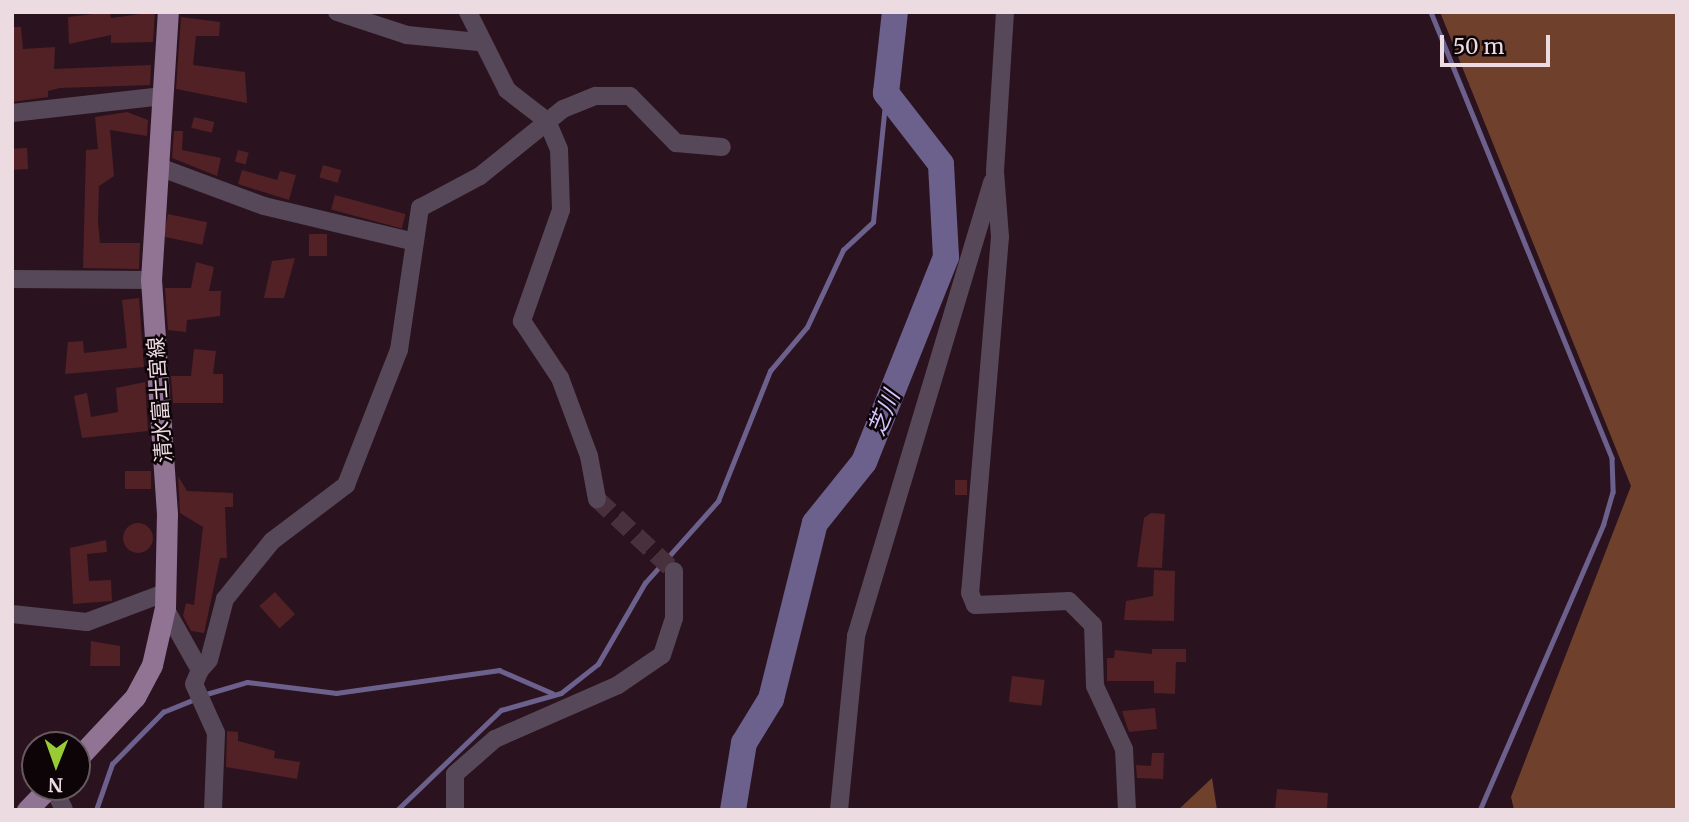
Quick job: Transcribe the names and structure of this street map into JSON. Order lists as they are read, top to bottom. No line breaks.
{"streets":{"main road":["清水富士宮線"]},"water":["芝川"],"scale_bar":"50 m","north":"bottom"}
